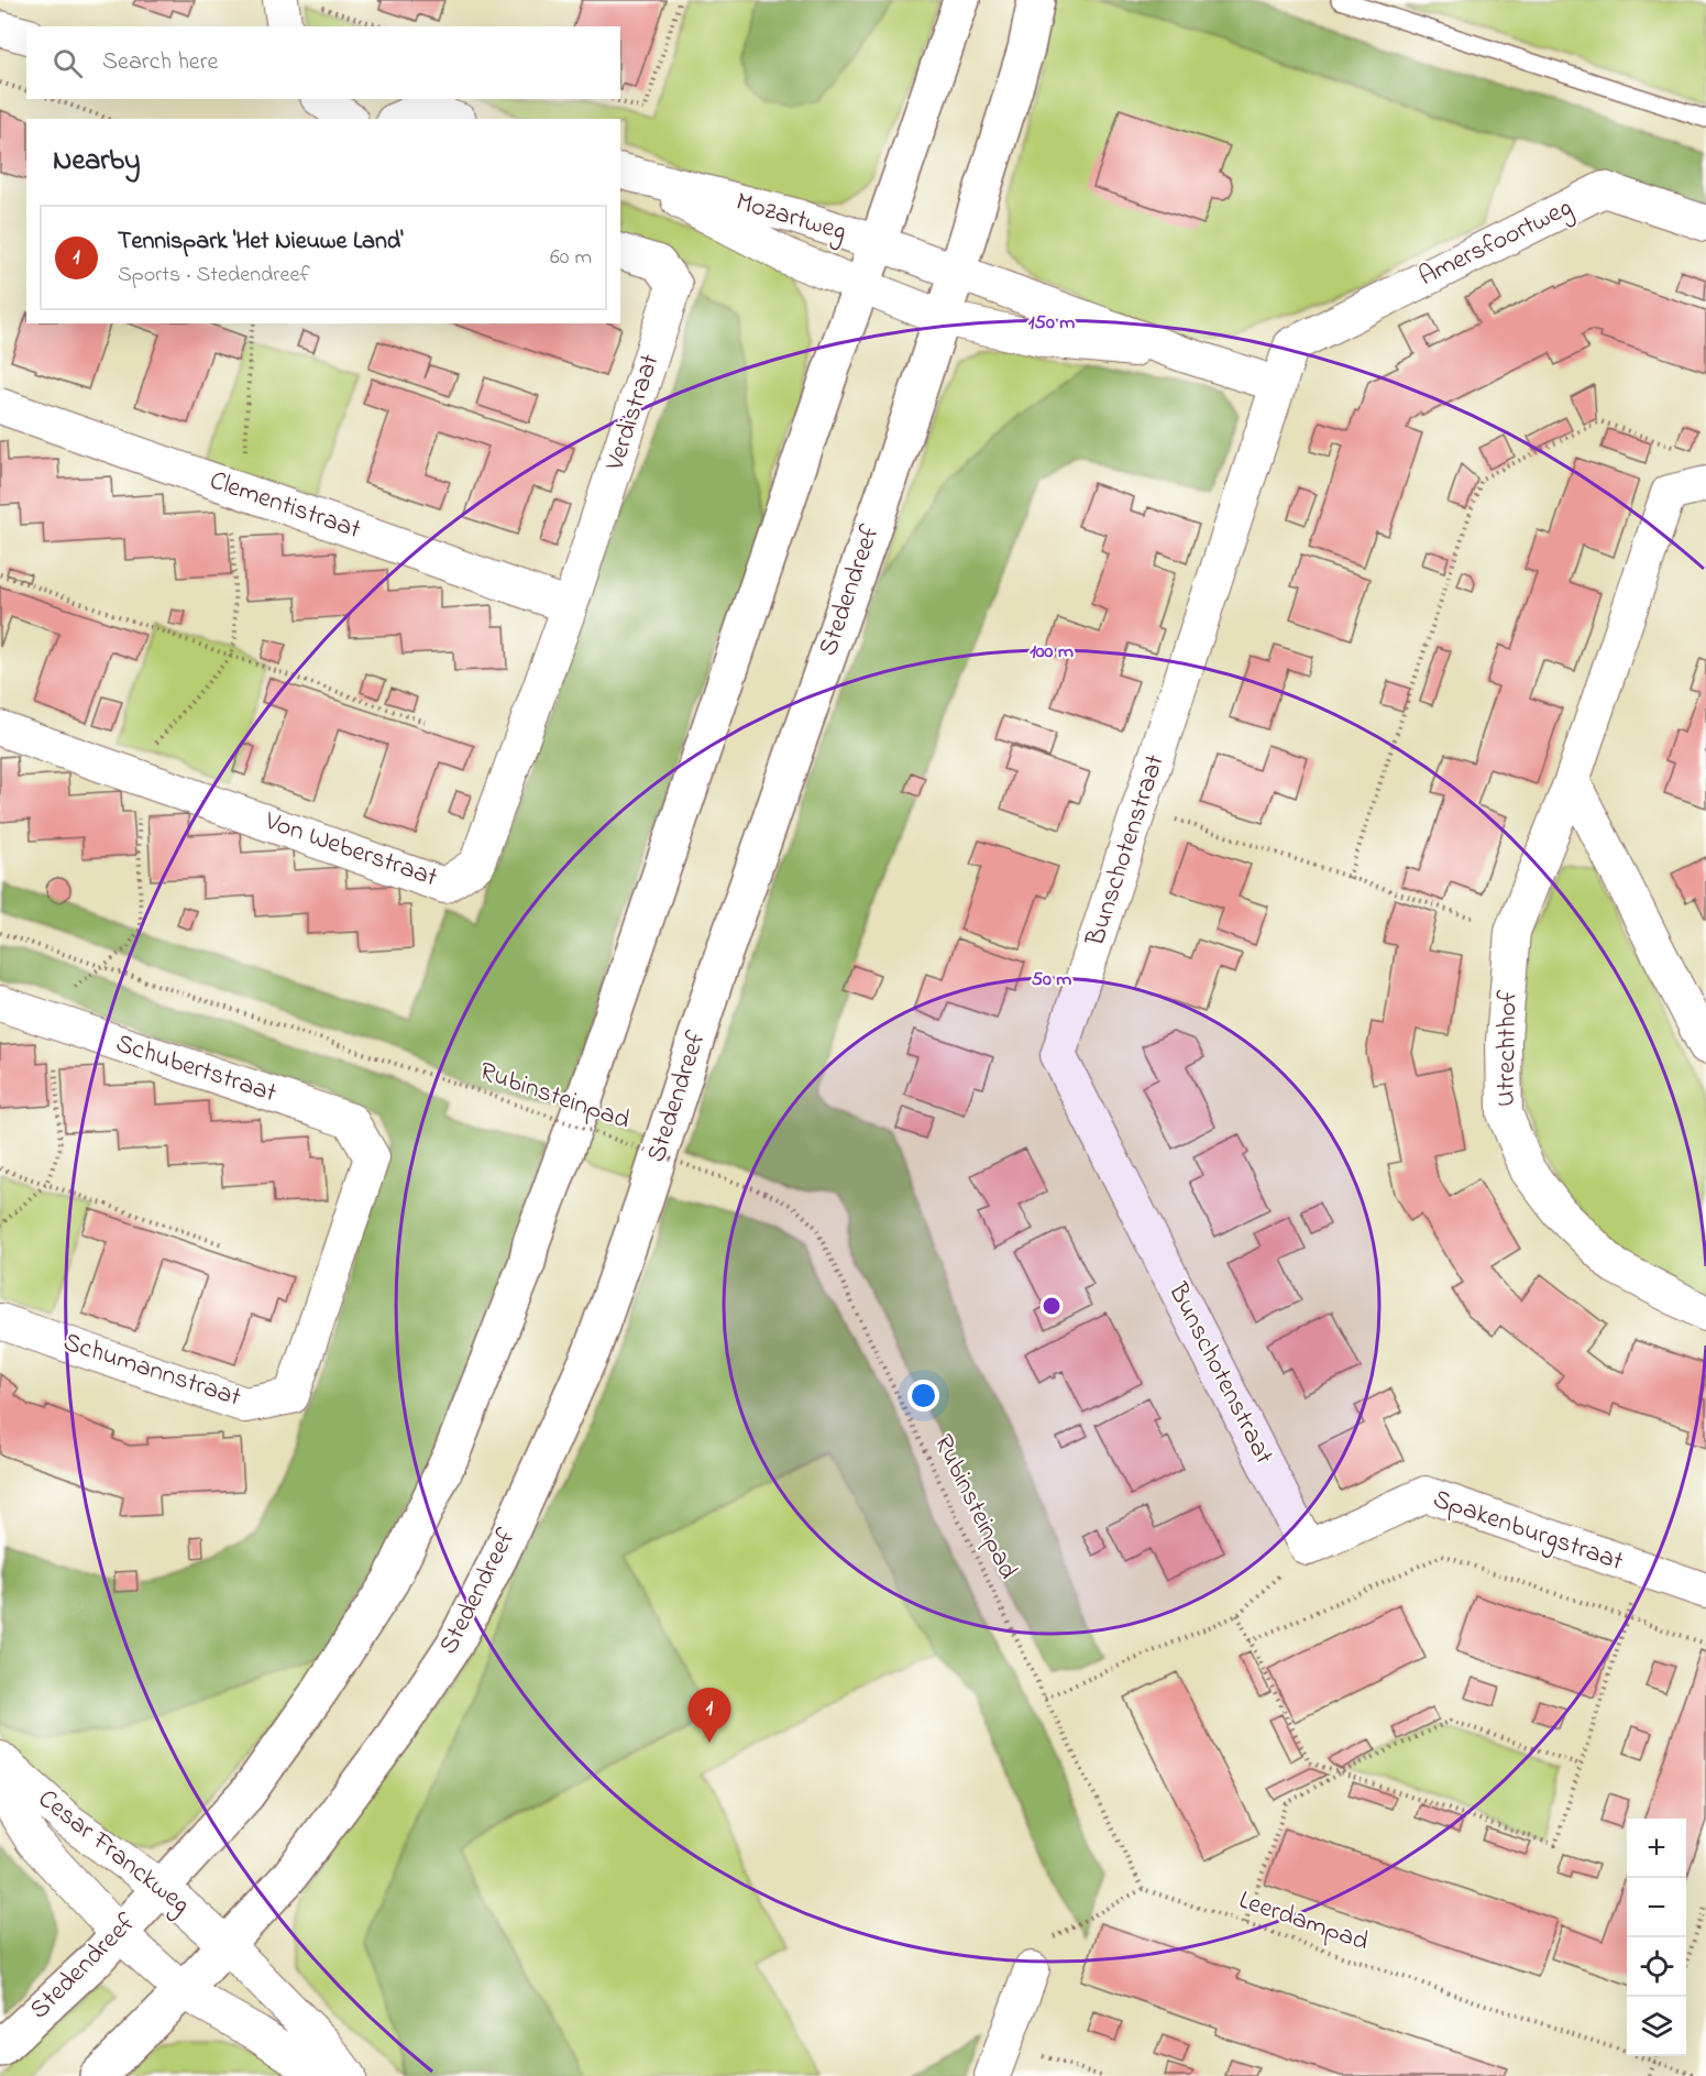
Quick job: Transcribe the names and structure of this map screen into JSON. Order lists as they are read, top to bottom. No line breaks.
{"streets":{"main road":["Stedendreef"],"street":["Mozartweg","Amersfoortweg","Verdistraat","Clementistraat","Von Weberstraat","Bunschotenstraat","Utrechthof","Schubertstraat","Schumannstraat","Spakenburgstraat","Cesar Franckweg"],"path":["Rubinsteinpad","Leerdampad"]},"crossings":[["Mozartweg","Stedendreef"],["Amersfoortweg","Bunschotenstraat"],["Verdistraat","Clementistraat"],["Verdistraat","Von Weberstraat"],["Clementistraat","Von Weberstraat"],["Stedendreef","Cesar Franckweg"],["Bunschotenstraat","Spakenburgstraat"],["Schubertstraat","Schumannstraat"]],"page":{"search":"Search here","heading":"Nearby","list":[{"mark":"1","name":"Tennispark 'Het Nieuwe Land'","note":"Sports · Stedendreef","value":"60 m"}],"pins":"1","map_buttons":["+","−"]},"rings":["150 m","100 m","50 m"]}
